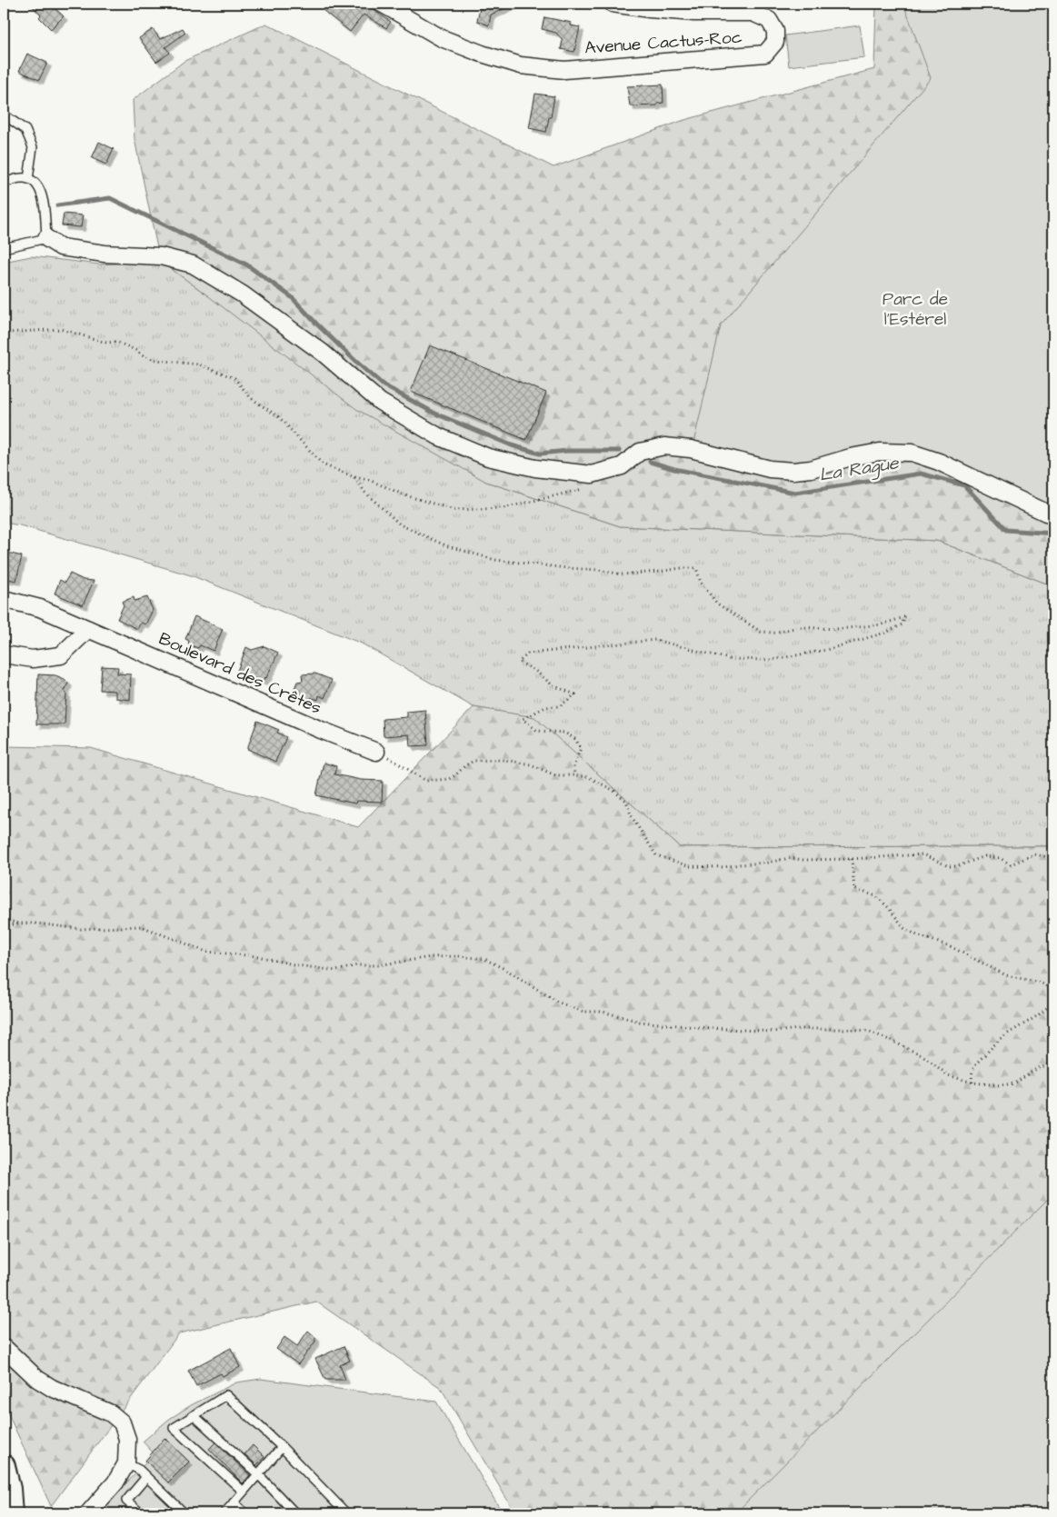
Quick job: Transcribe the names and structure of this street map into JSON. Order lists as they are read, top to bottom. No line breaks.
{"streets":{"street":["Avenue Cactus-Roc","Boulevard des Crêtes"]},"water":["La Rague"],"parks":["Parc de l'Estérel"]}
